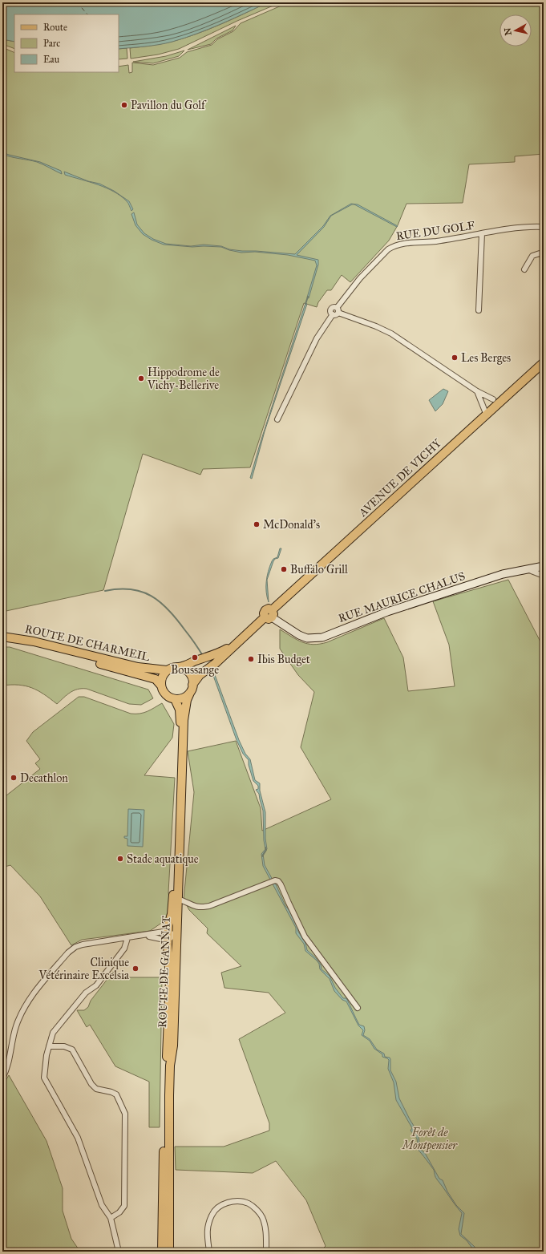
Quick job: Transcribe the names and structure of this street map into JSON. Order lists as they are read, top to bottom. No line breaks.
{"streets":{"main road":["AVENUE DE VICHY","ROUTE DE CHARMEIL","ROUTE DE GANNAT"],"street":["RUE DU GOLF","RUE MAURICE CHALUS"]},"crossings":[["AVENUE DE VICHY","RUE MAURICE CHALUS"],["AVENUE DE VICHY","ROUTE DE CHARMEIL"],["AVENUE DE VICHY","ROUTE DE GANNAT"],["ROUTE DE CHARMEIL","ROUTE DE GANNAT"]],"parks":["Forêt de Montpensier"],"places":["Pavillon du Golf","Les Berges","Hippodrome de Vichy-Bellerive","McDonald's","Buffalo Grill","Boussange","Ibis Budget","Decathlon","Stade aquatique","Clinique Vétérinaire Excelsia"],"legend":["Route","Parc","Eau"],"north":"left"}
